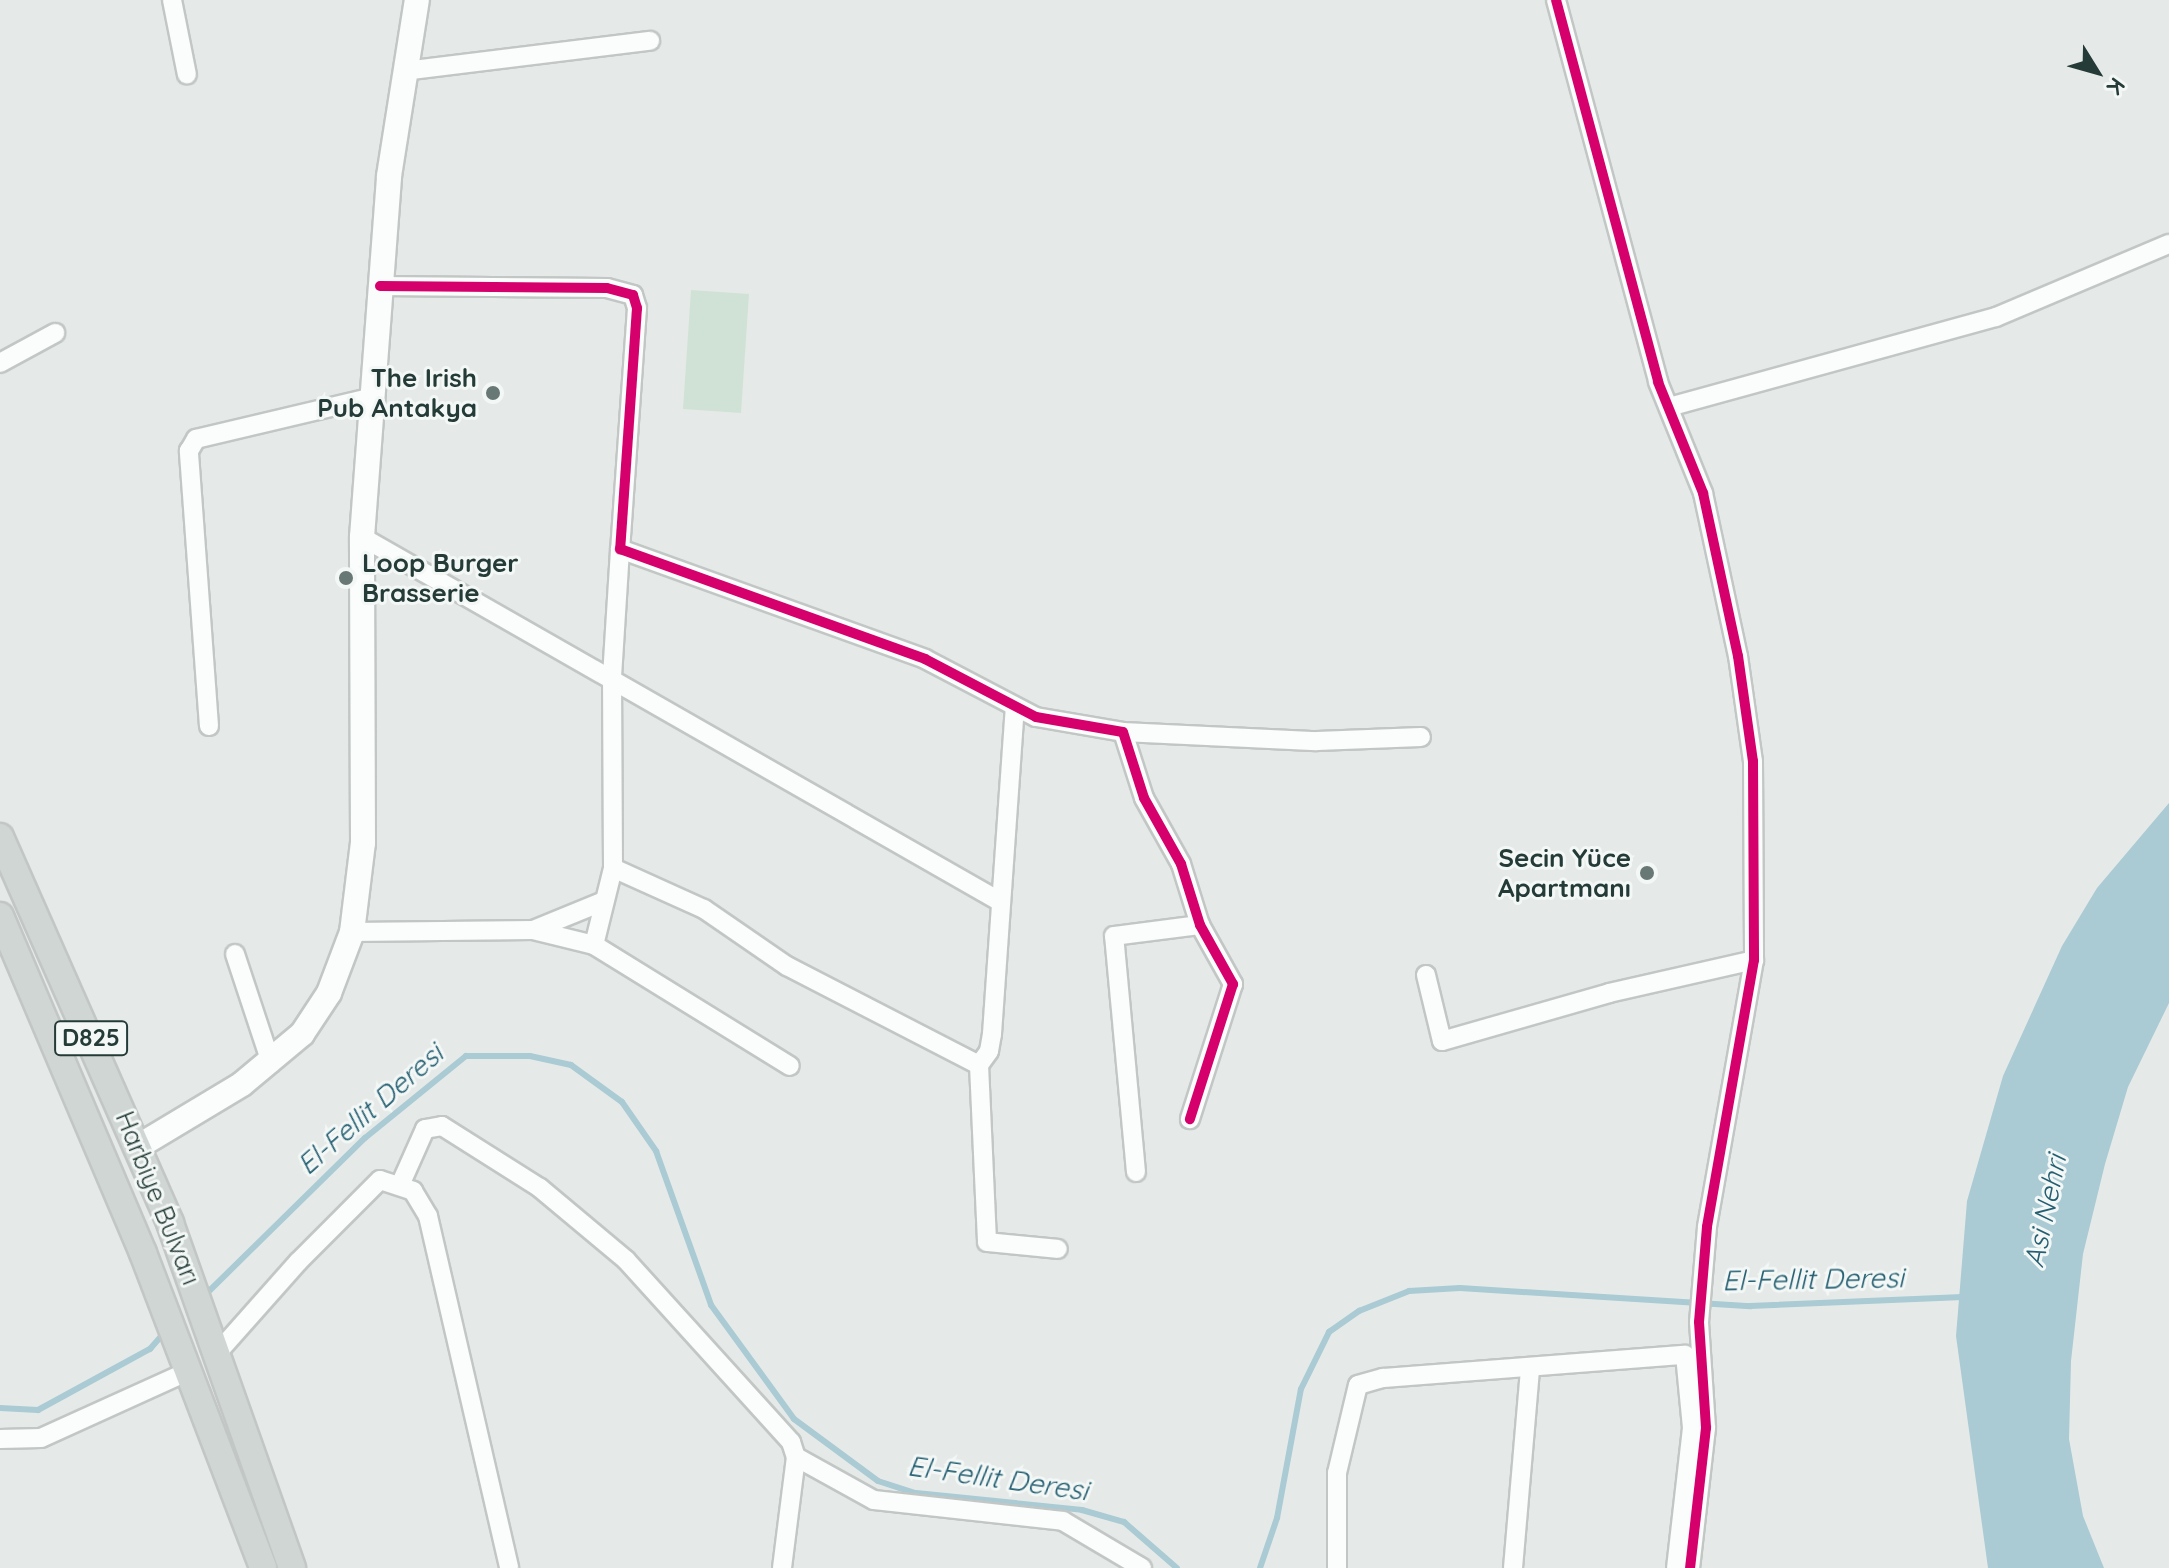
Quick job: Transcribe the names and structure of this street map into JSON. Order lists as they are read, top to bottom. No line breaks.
{"streets":{"main road":["D825","Harbiye Bulvarı"]},"water":["El-Fellit Deresi","Asi Nehri"],"places":["The Irish Pub Antakya","Loop Burger Brasserie","Secin Yüce Apartmanı"],"north":"bottom right"}
